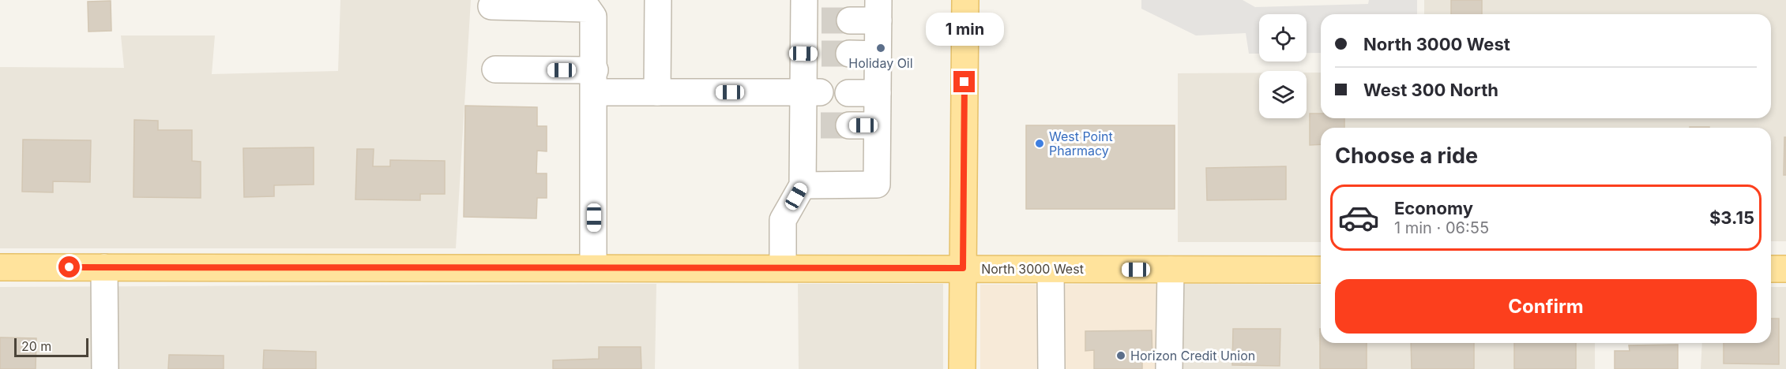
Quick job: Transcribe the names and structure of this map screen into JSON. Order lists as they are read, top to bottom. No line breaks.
{"streets":{"main road":["North 3000 West"]},"places":["Holiday Oil","West Point Pharmacy","Horizon Credit Union"],"scale_bar":"20 m","page":{"bubble":"1 min","banner":["North 3000 West","West 300 North"],"heading":"Choose a ride","list":[{"name":"Economy","note":"1 min · 06:55","value":"$3.15"}],"buttons":"Confirm","scale":"20 m"}}
